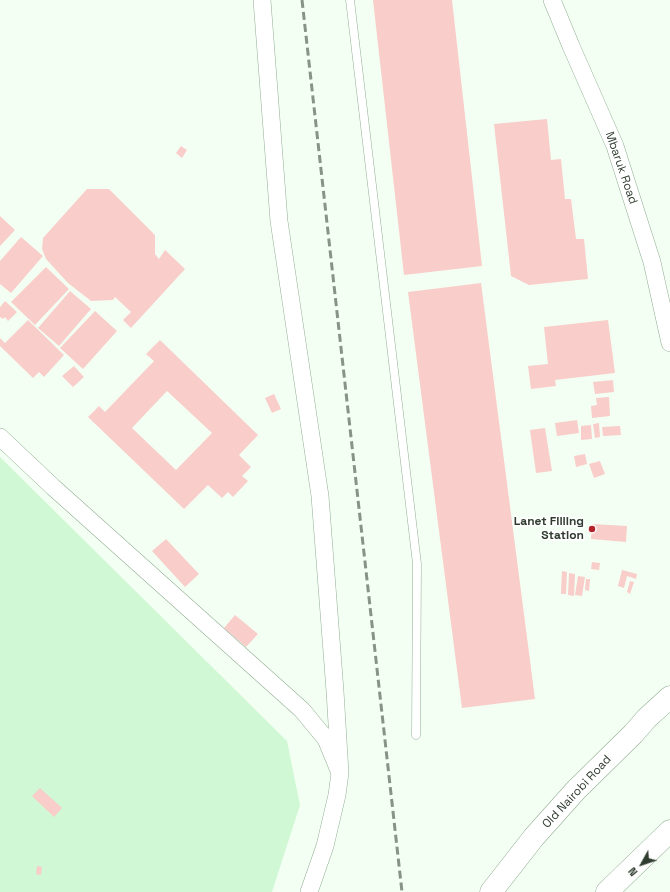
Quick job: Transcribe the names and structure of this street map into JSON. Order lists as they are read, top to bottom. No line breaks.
{"streets":{"highway":["Old Nairobi Road"],"street":["Mbaruk Road"]},"places":["Lanet Filling Station"],"north":"bottom left"}
